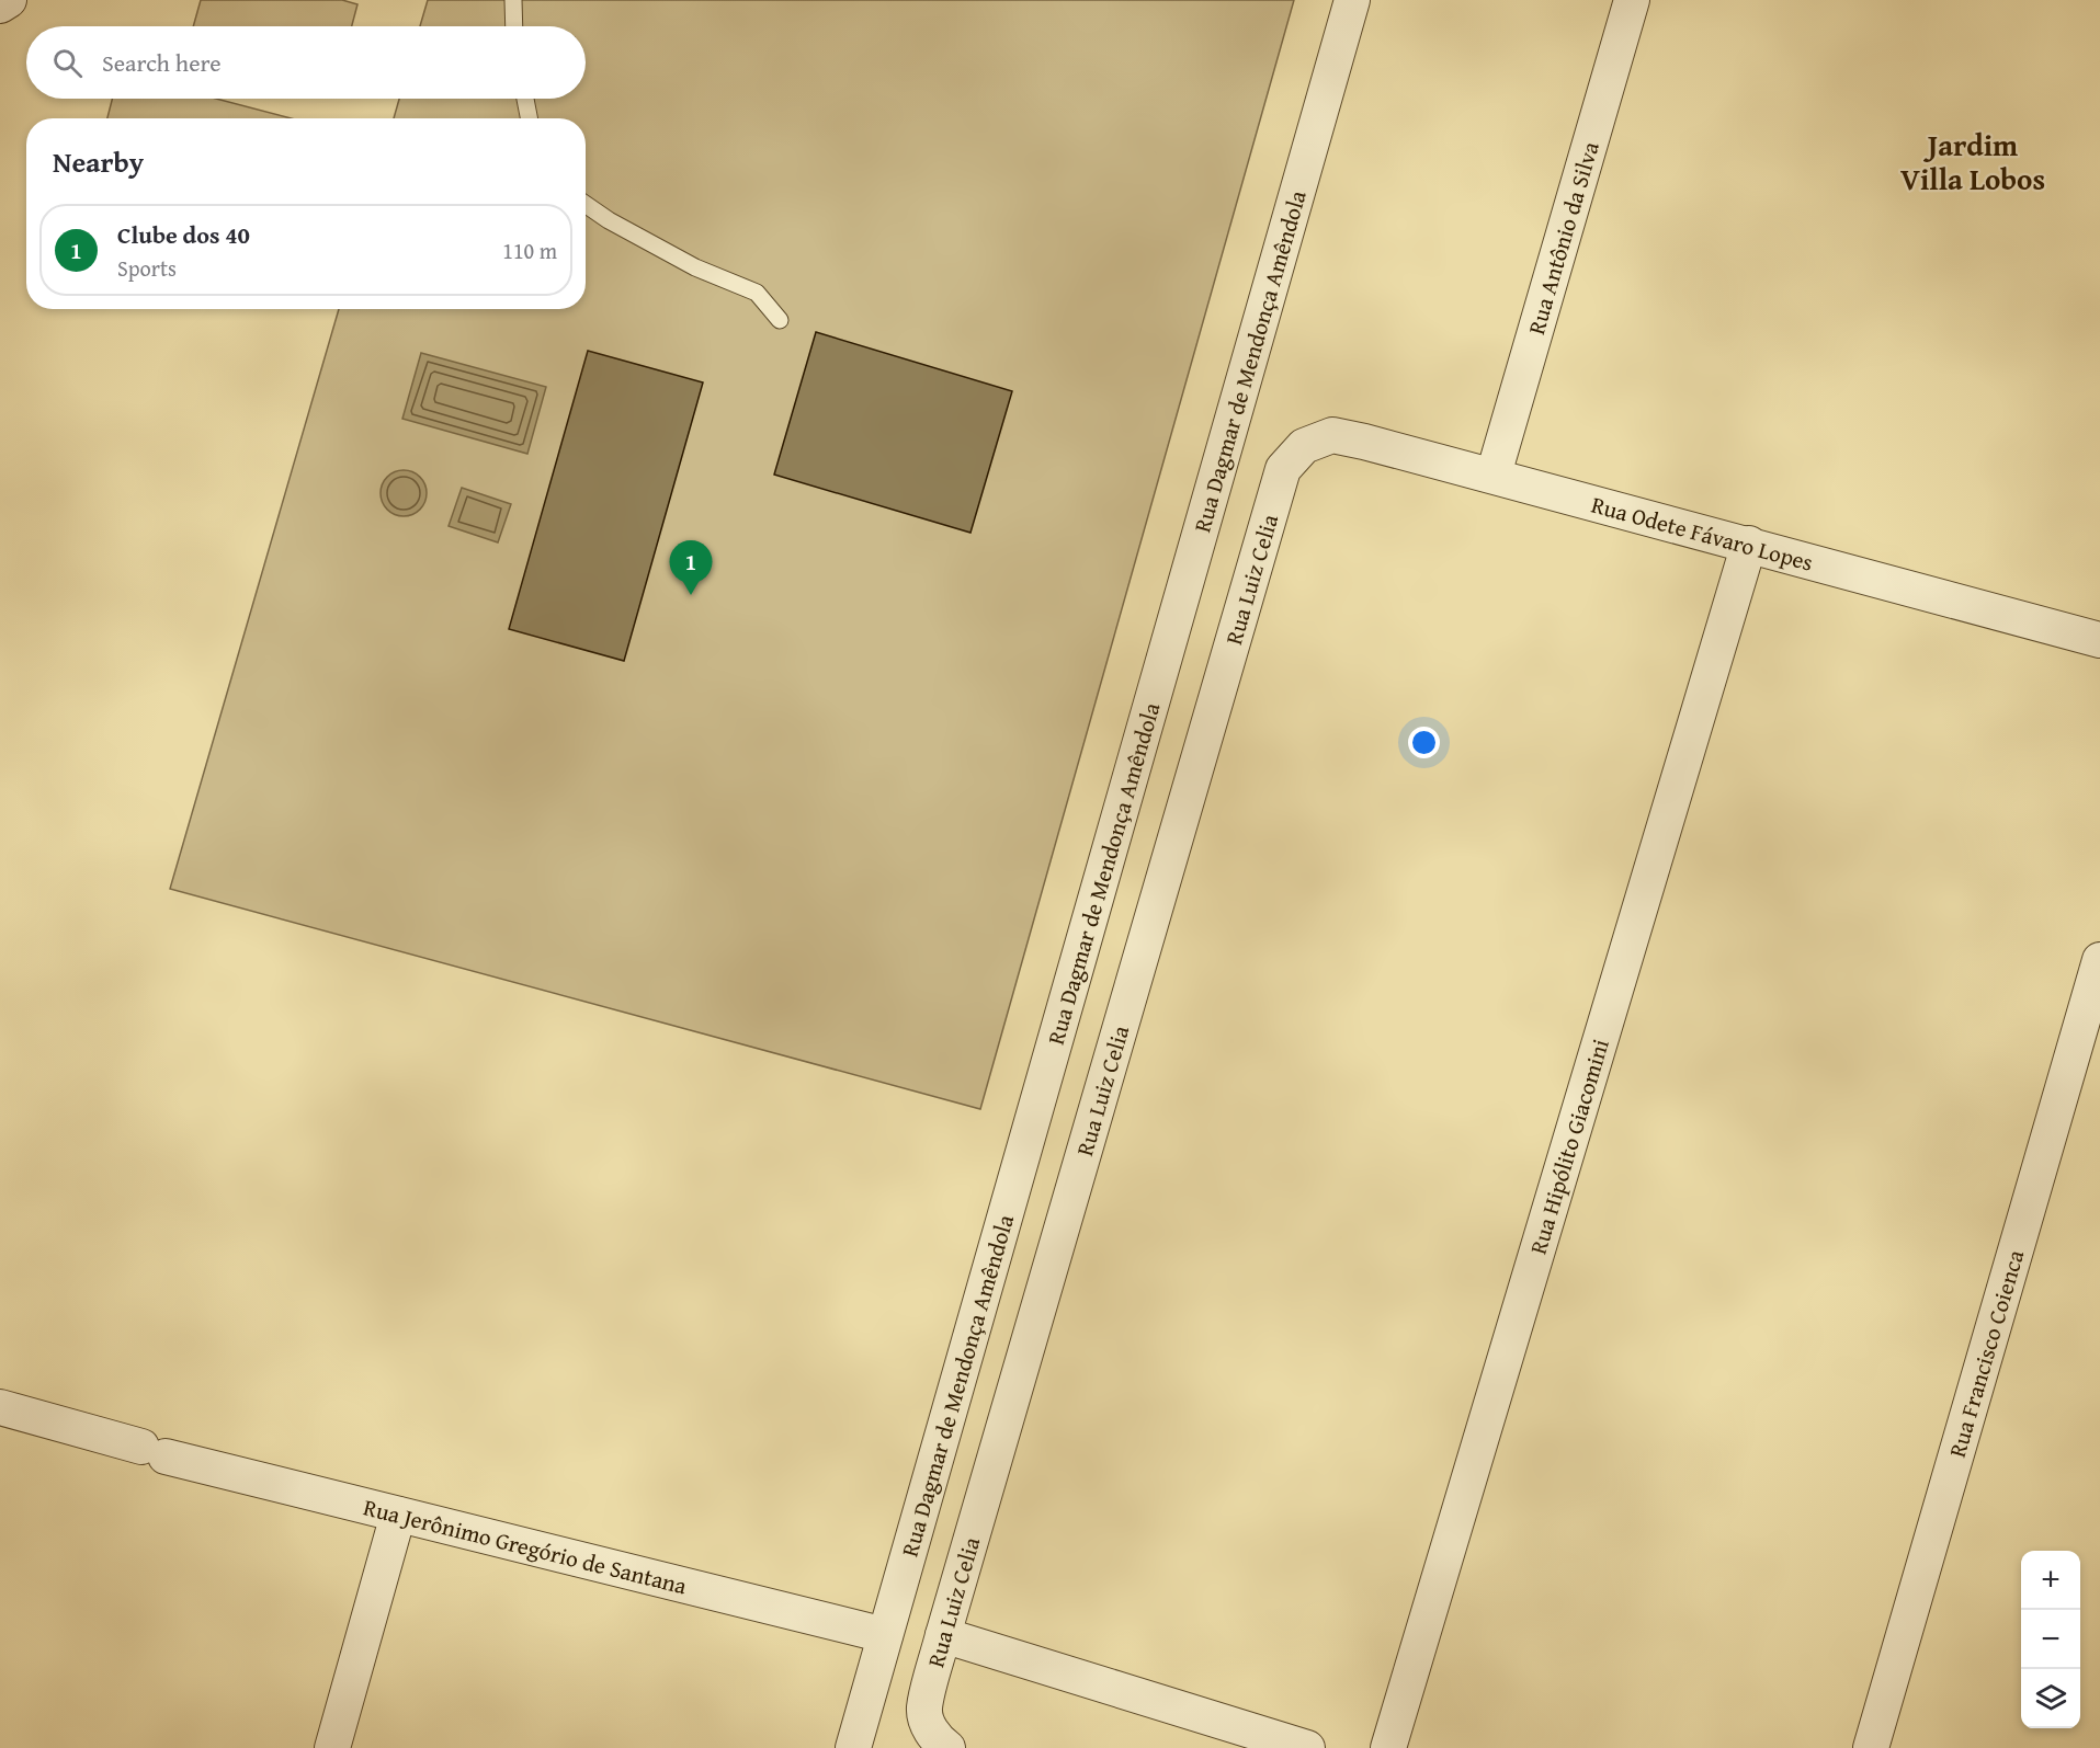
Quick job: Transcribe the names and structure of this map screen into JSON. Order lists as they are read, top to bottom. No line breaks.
{"streets":{"street":["Rua Antônio da Silva","Rua Dagmar de Mendonça Amêndola","Rua Odete Fávaro Lopes","Rua Luiz Celia","Rua Hipólito Giacomini","Rua Francisco Coienca","Rua Jerônimo Gregório de Santana"]},"crossings":[["Rua Antônio da Silva","Rua Odete Fávaro Lopes"],["Rua Dagmar de Mendonça Amêndola","Rua Jerônimo Gregório de Santana"],["Rua Odete Fávaro Lopes","Rua Luiz Celia"],["Rua Odete Fávaro Lopes","Rua Hipólito Giacomini"]],"districts":["Jardim Villa Lobos"],"page":{"search":"Search here","heading":"Nearby","list":[{"mark":"1","name":"Clube dos 40","note":"Sports","value":"110 m"}],"pins":"1","map_buttons":["+","−"]}}
